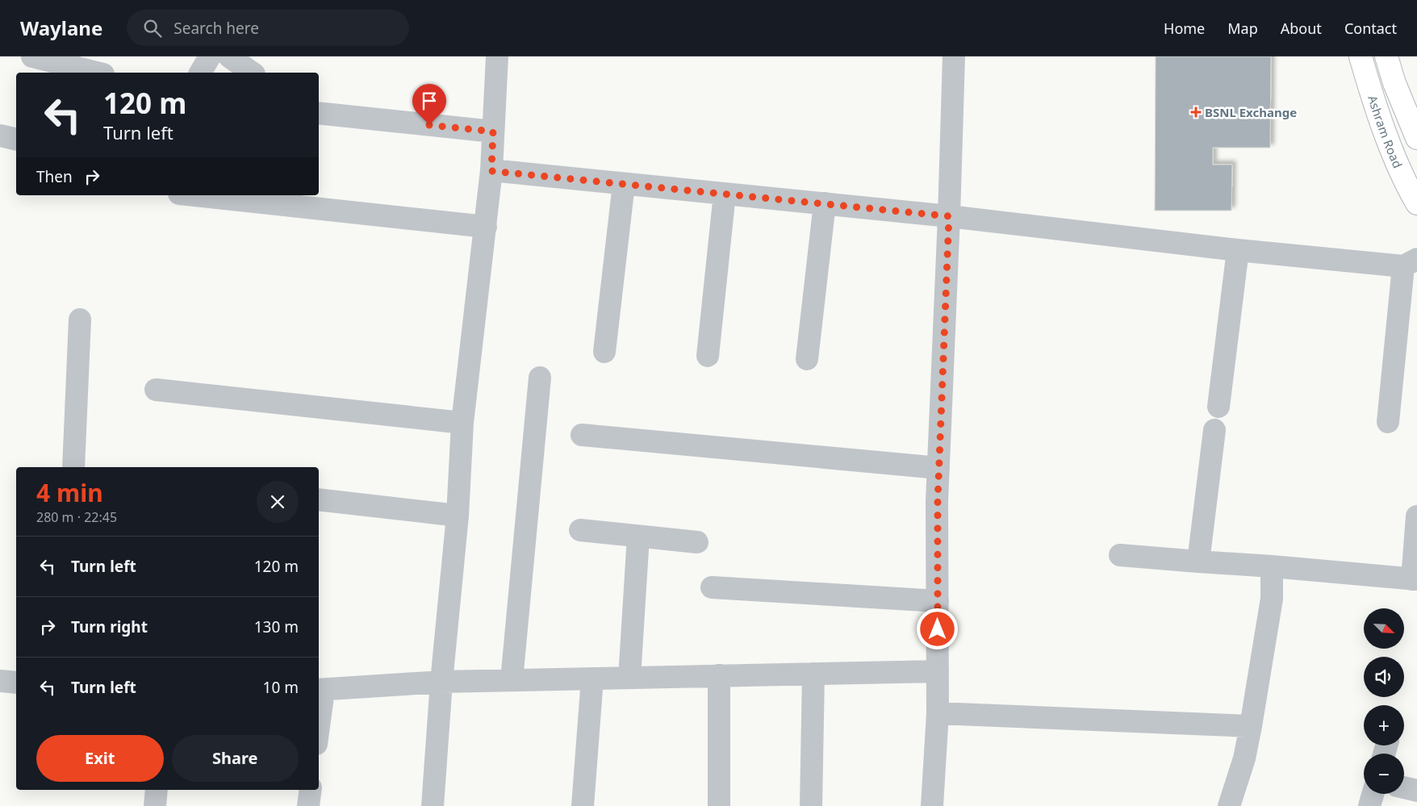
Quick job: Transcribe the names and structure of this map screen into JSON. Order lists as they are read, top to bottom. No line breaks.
{"streets":{"main road":["Ashram Road"]},"places":{"health":["BSNL Exchange"]},"north":"bottom right","page":{"header":"Waylane","search":"Search here","nav":["Home","Map","About","Contact"],"turn":["120 m","Turn left"],"then":"Then","heading":["4 min","280 m · 22:45"],"list":[{"name":"Turn left","value":"120 m"},{"name":"Turn right","value":"130 m"},{"name":"Turn left","value":"10 m"}],"map_buttons":["+","−"],"buttons":["Exit","Share"]}}
